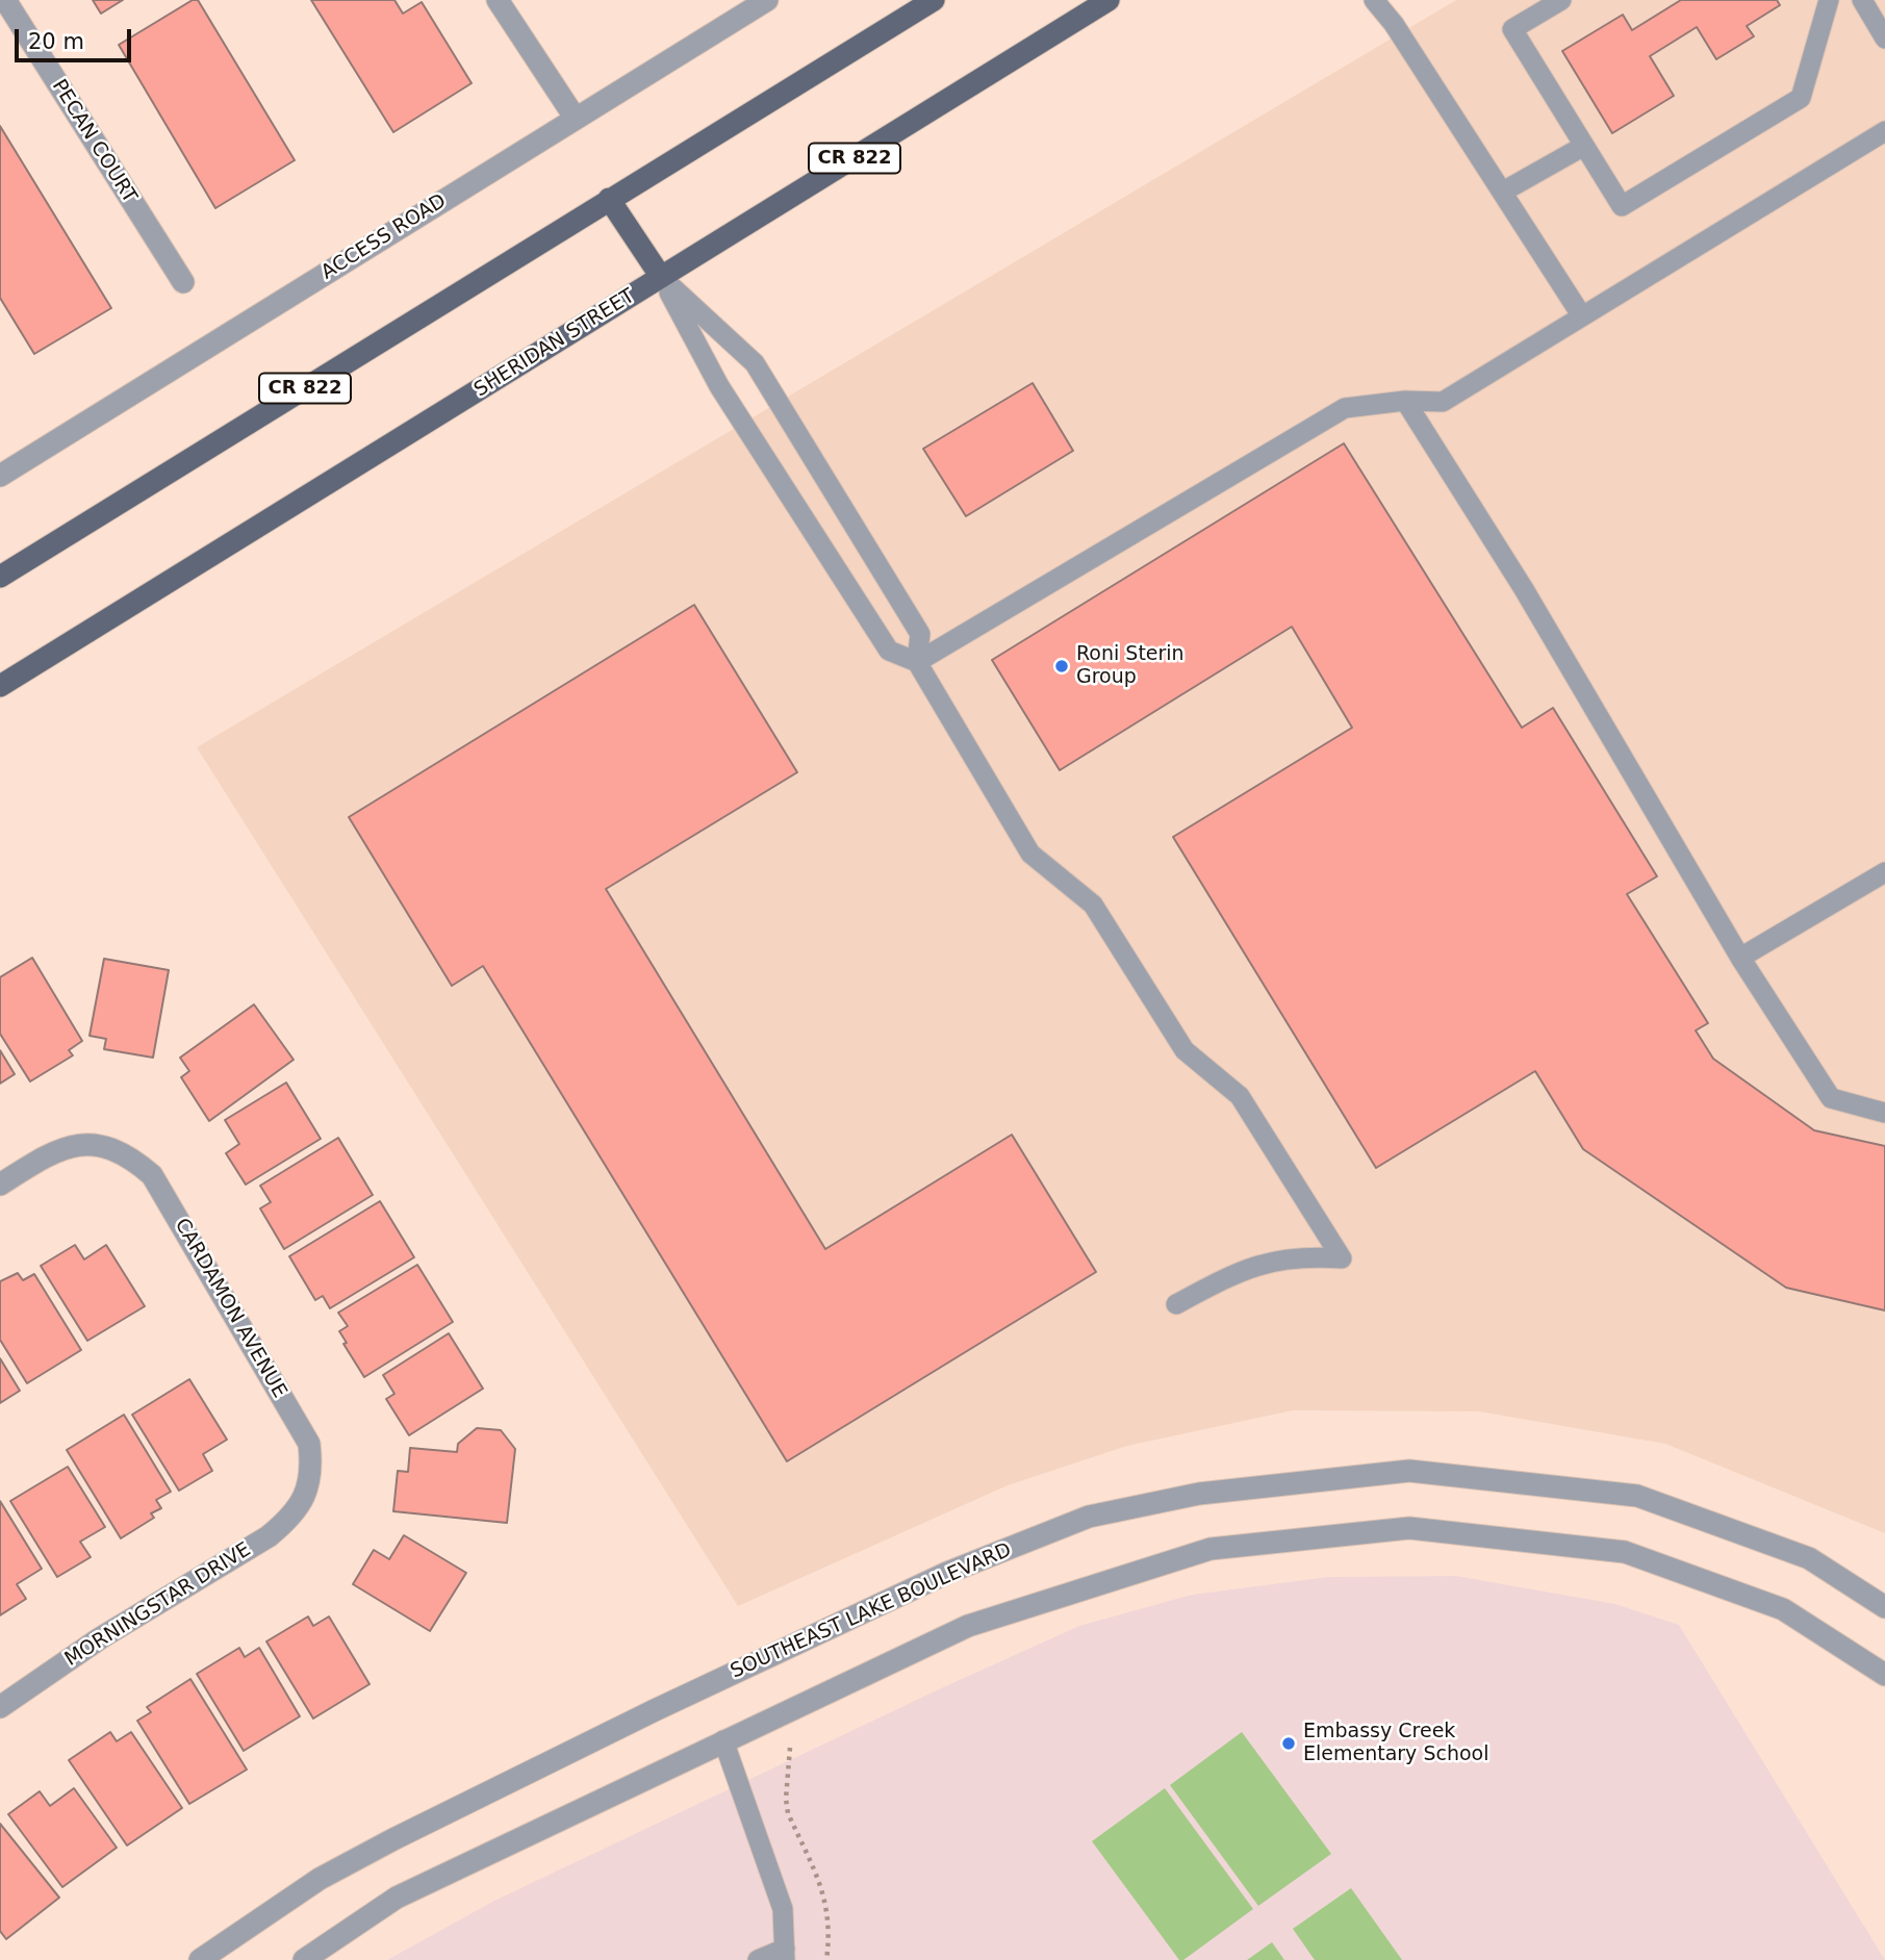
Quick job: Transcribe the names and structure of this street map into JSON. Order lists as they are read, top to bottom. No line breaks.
{"streets":{"main road":["CR 822","SHERIDAN STREET"],"street":["PECAN COURT","ACCESS ROAD","CARDAMON AVENUE","MORNINGSTAR DRIVE","SOUTHEAST LAKE BOULEVARD"]},"crossings":[["CARDAMON AVENUE","MORNINGSTAR DRIVE"]],"places":["Roni Sterin Group","Embassy Creek Elementary School"],"scale_bar":"20 m"}
